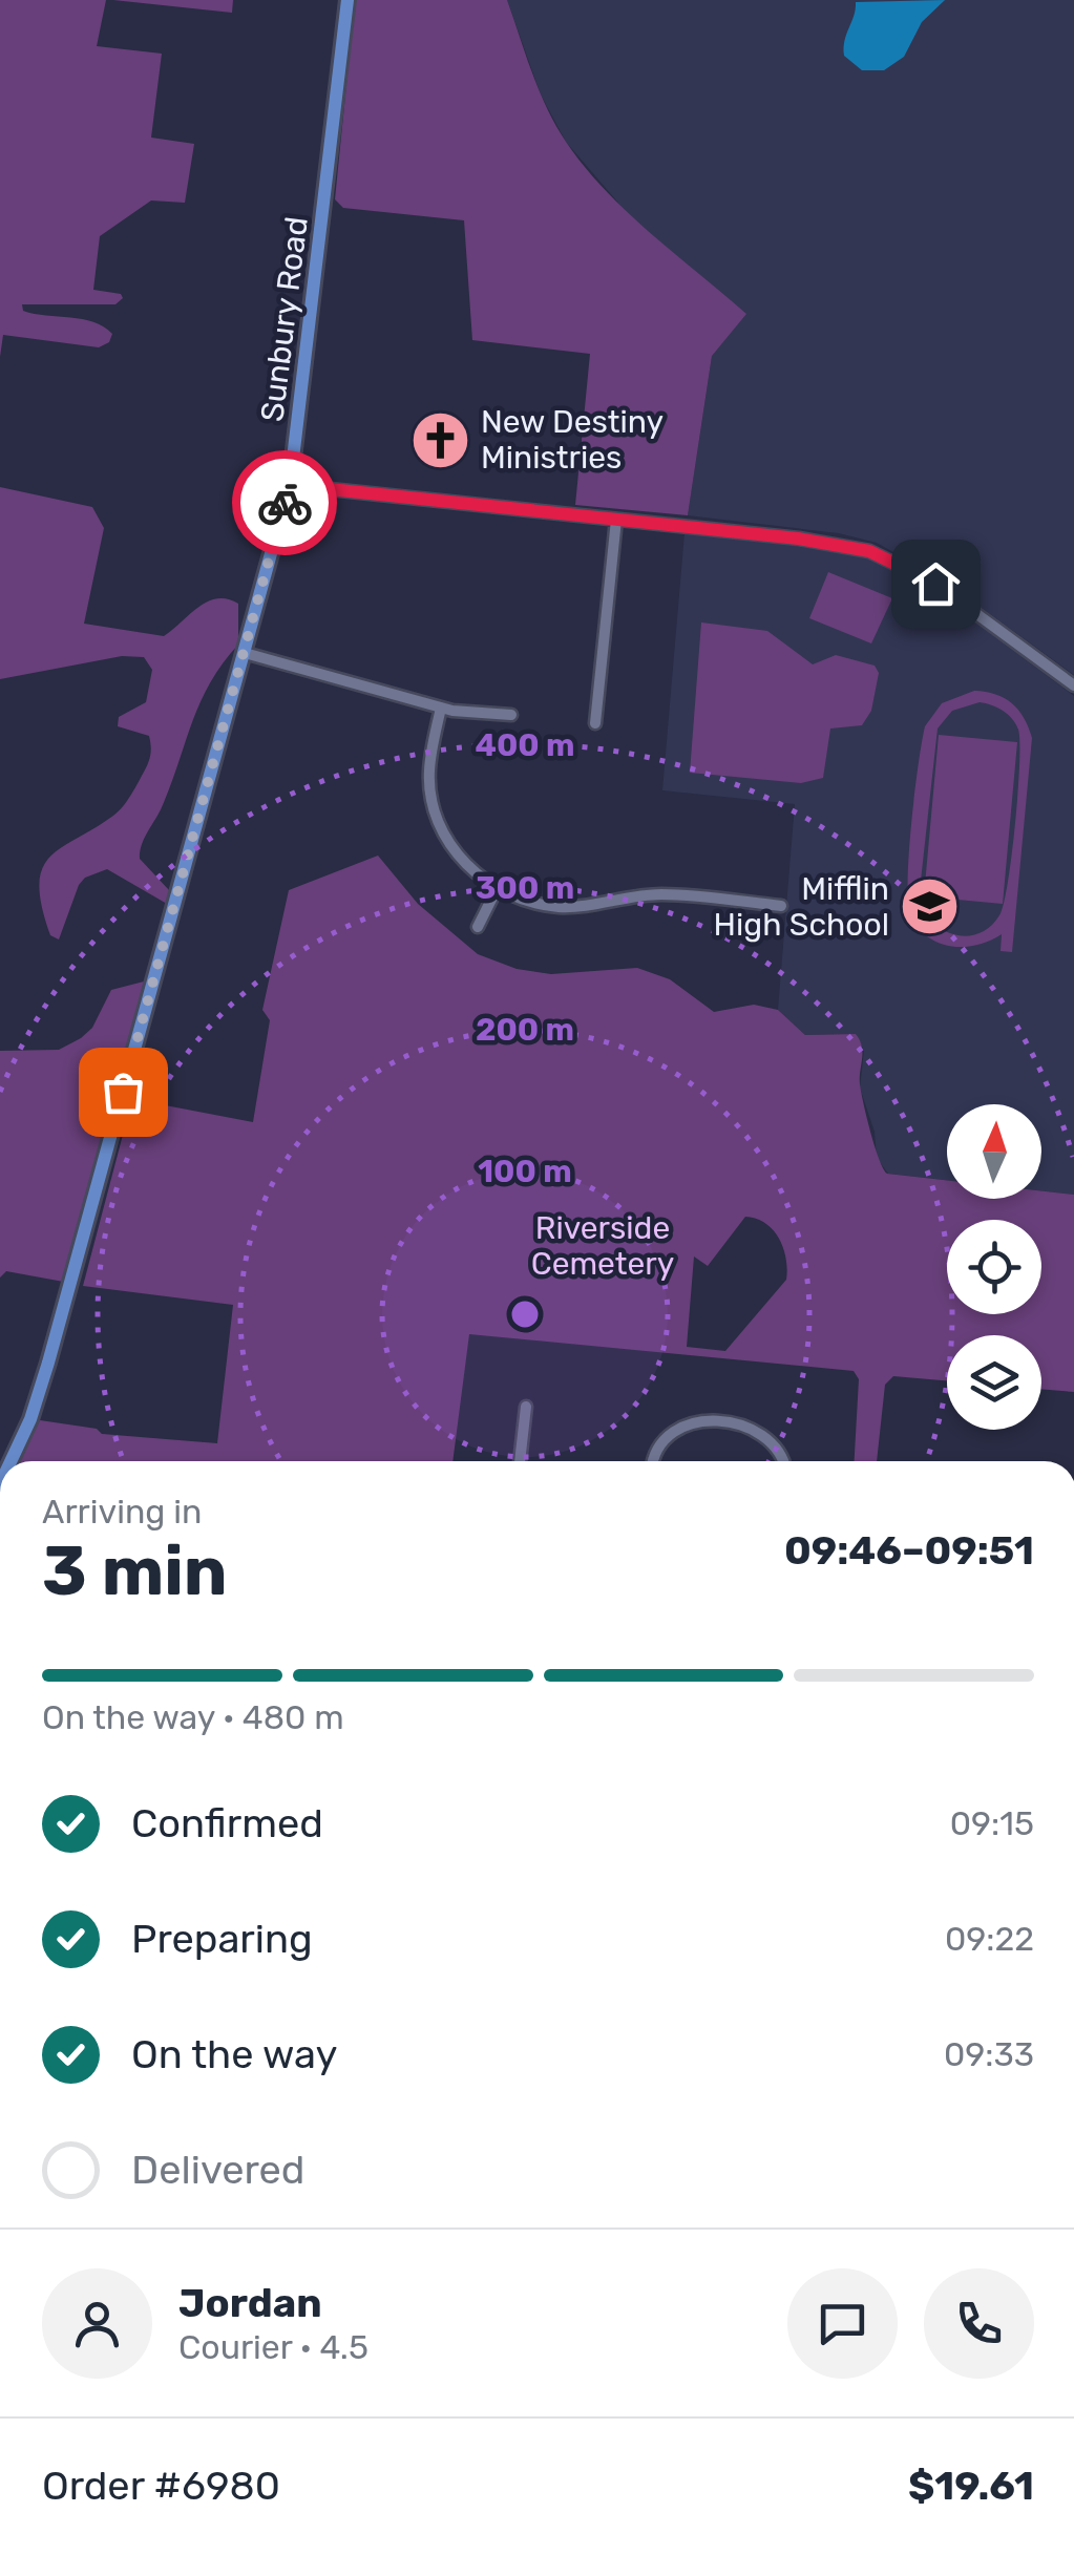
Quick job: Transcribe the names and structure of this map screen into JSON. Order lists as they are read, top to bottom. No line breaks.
{"streets":{"main road":["Sunbury Road"]},"parks":["Riverside Cemetery"],"places":{"church":["New Destiny Ministries"],"school or university":["Mifflin High School"]},"north":"top","page":{"heading":["3 min","Arriving in","09:46–09:51"],"panel":["Jordan","Courier · 4.5","Order #6980","$19.61"],"bar":"On the way · 480 m","list":[["Confirmed","09:15"],["Preparing","09:22"],["On the way","09:33"],"Delivered"]},"rings":["400 m","300 m","200 m","100 m"]}
